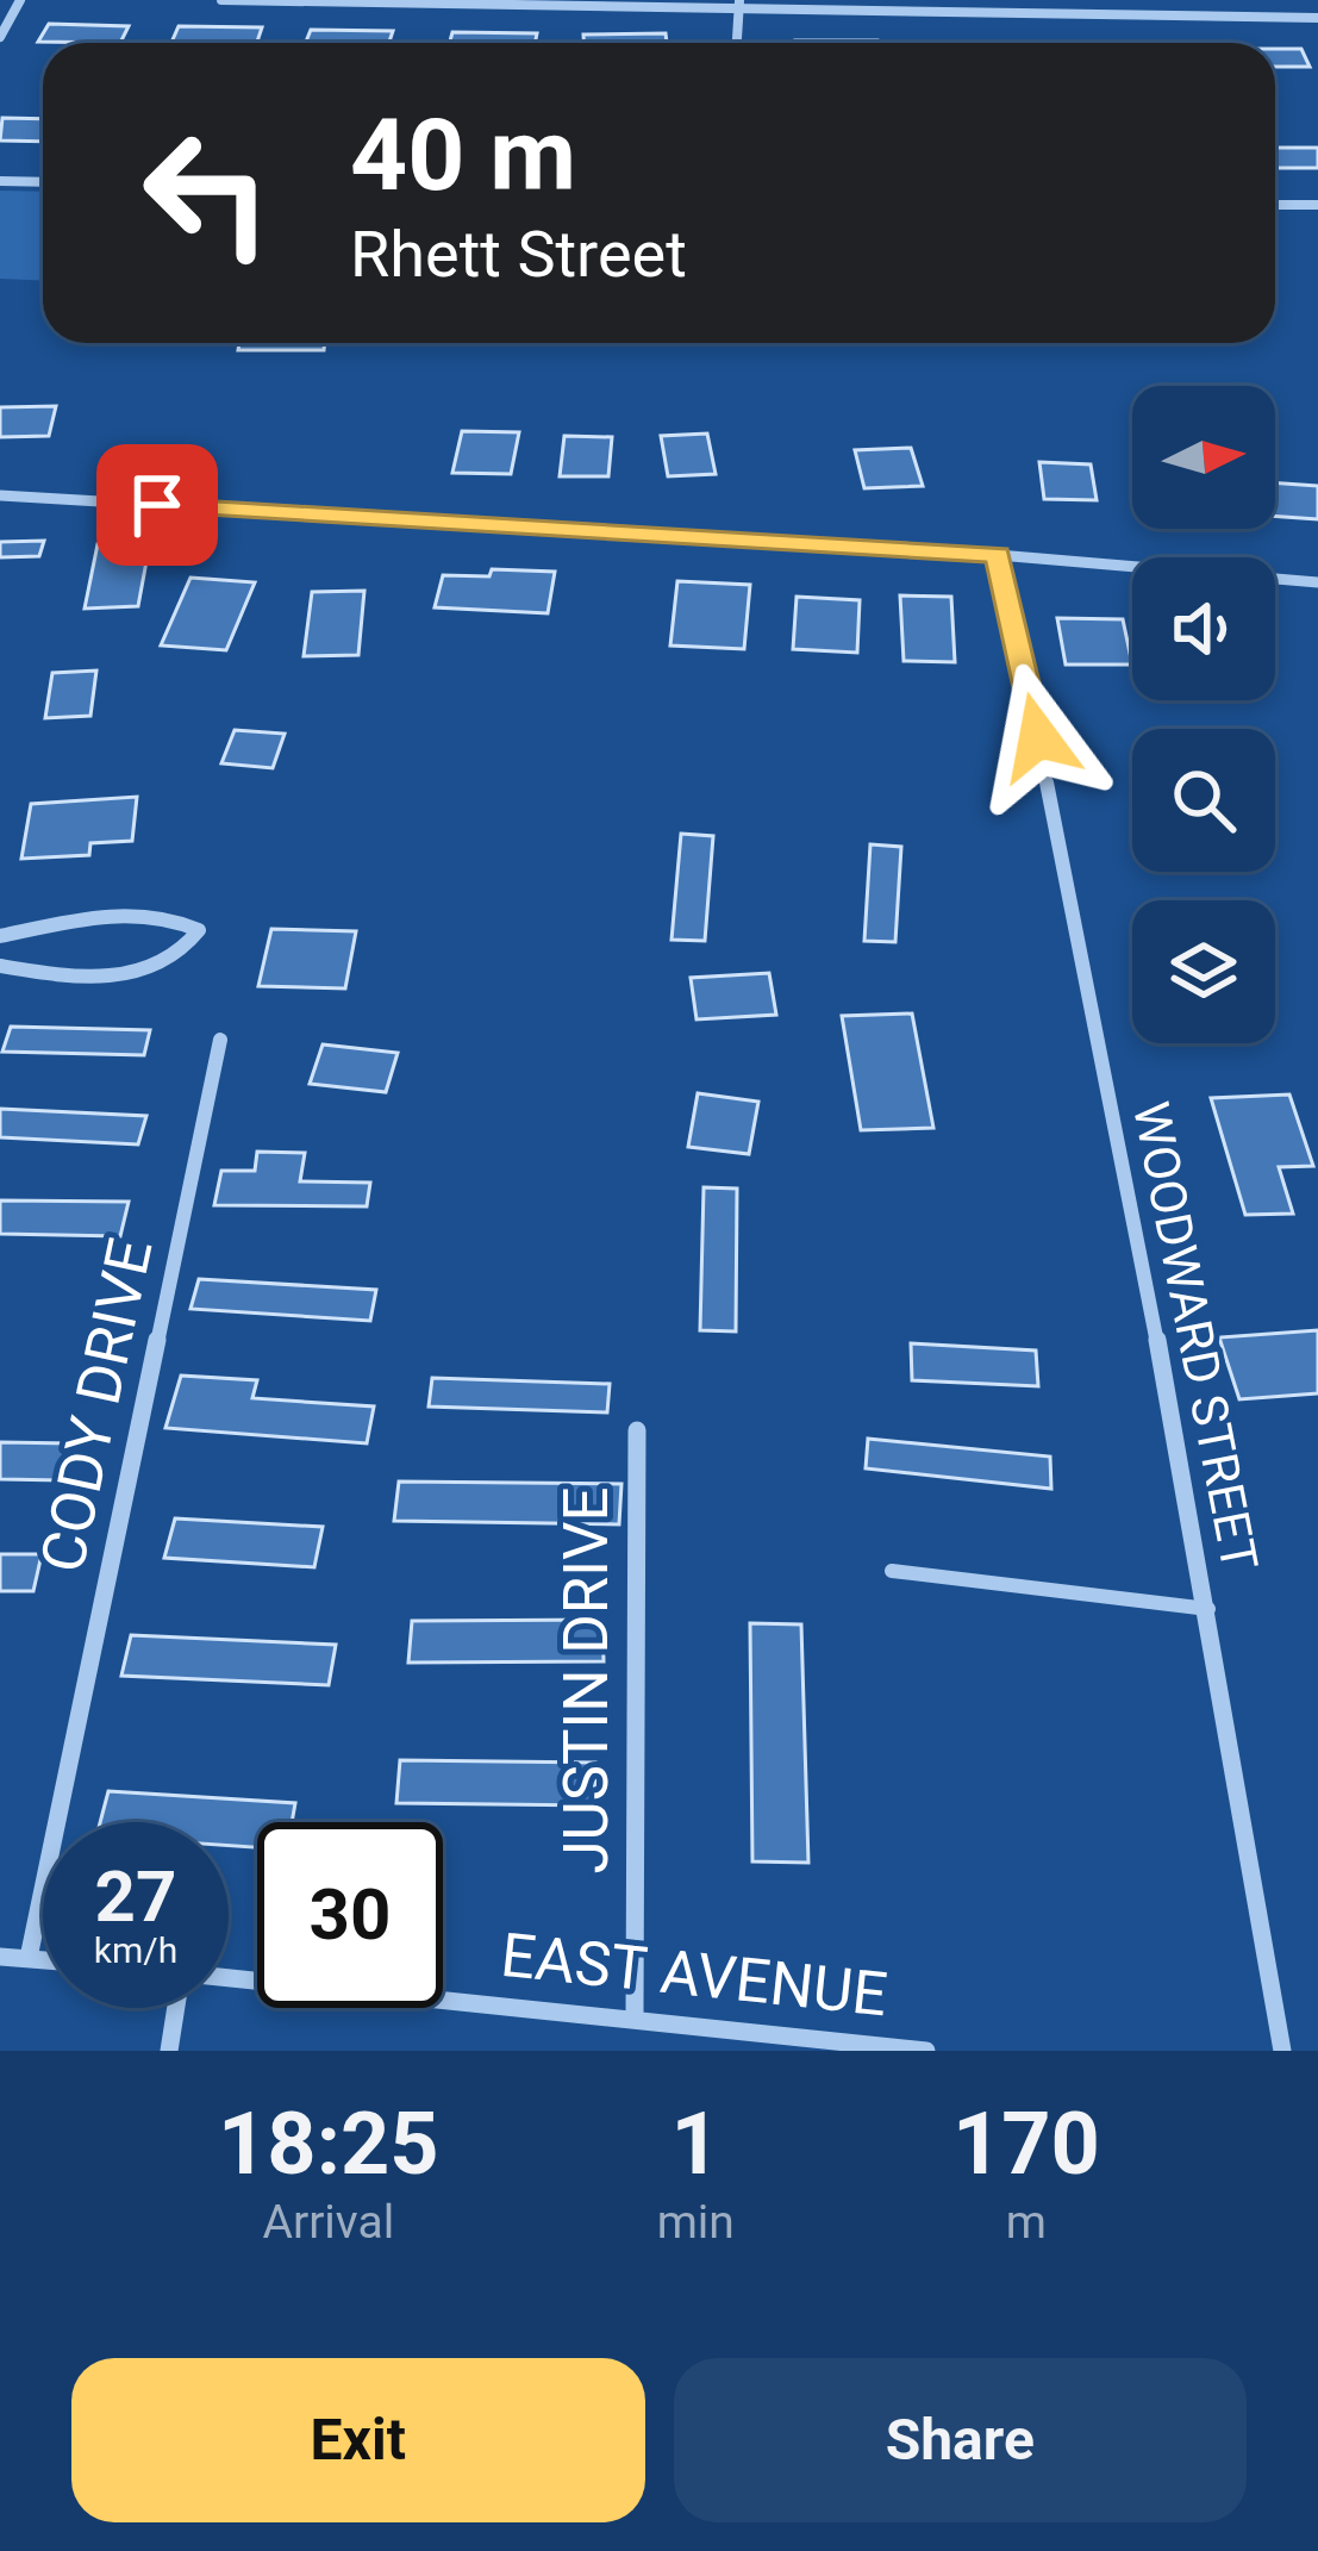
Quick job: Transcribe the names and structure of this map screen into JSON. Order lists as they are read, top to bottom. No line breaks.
{"streets":{"street":["WOODWARD STREET","CODY DRIVE","JUSTIN DRIVE","EAST AVENUE"]},"crossings":[["JUSTIN DRIVE","EAST AVENUE"]],"north":"right","page":{"turn":["40 m","Rhett Street"],"speed":"27 km/h","limit":"30","eta":["18:25","Arrival","1","min","170","m"],"buttons":["Exit","Share"]}}
